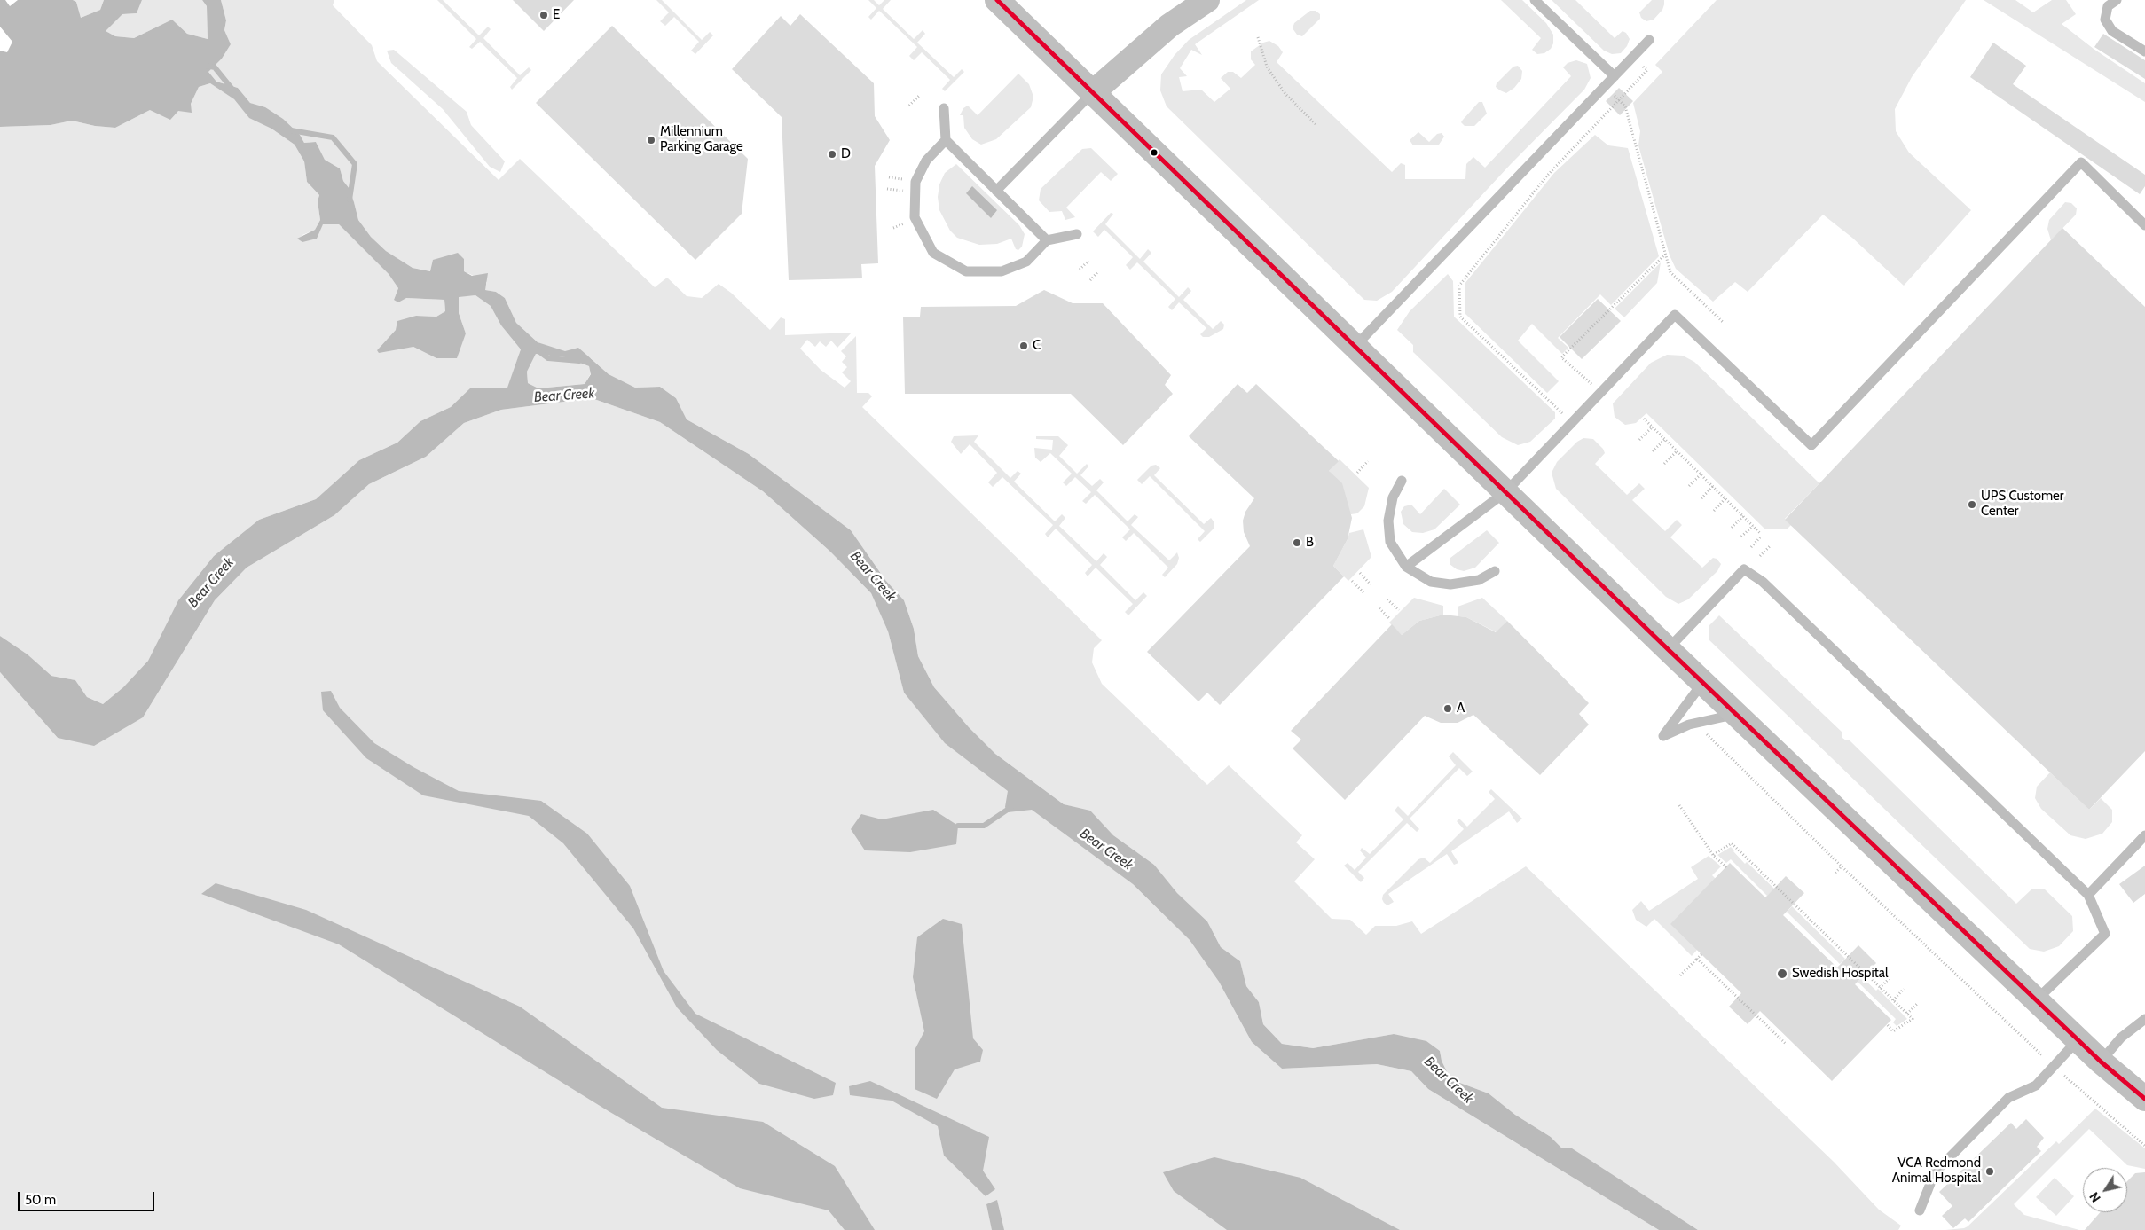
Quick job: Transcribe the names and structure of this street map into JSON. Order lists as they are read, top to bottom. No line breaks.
{"water":["Bear Creek"],"places":["E","Millennium Parking Garage","D","C","UPS Customer Center","B","A","Swedish Hospital","VCA Redmond Animal Hospital"],"scale_bar":"50 m","north":"bottom left"}
